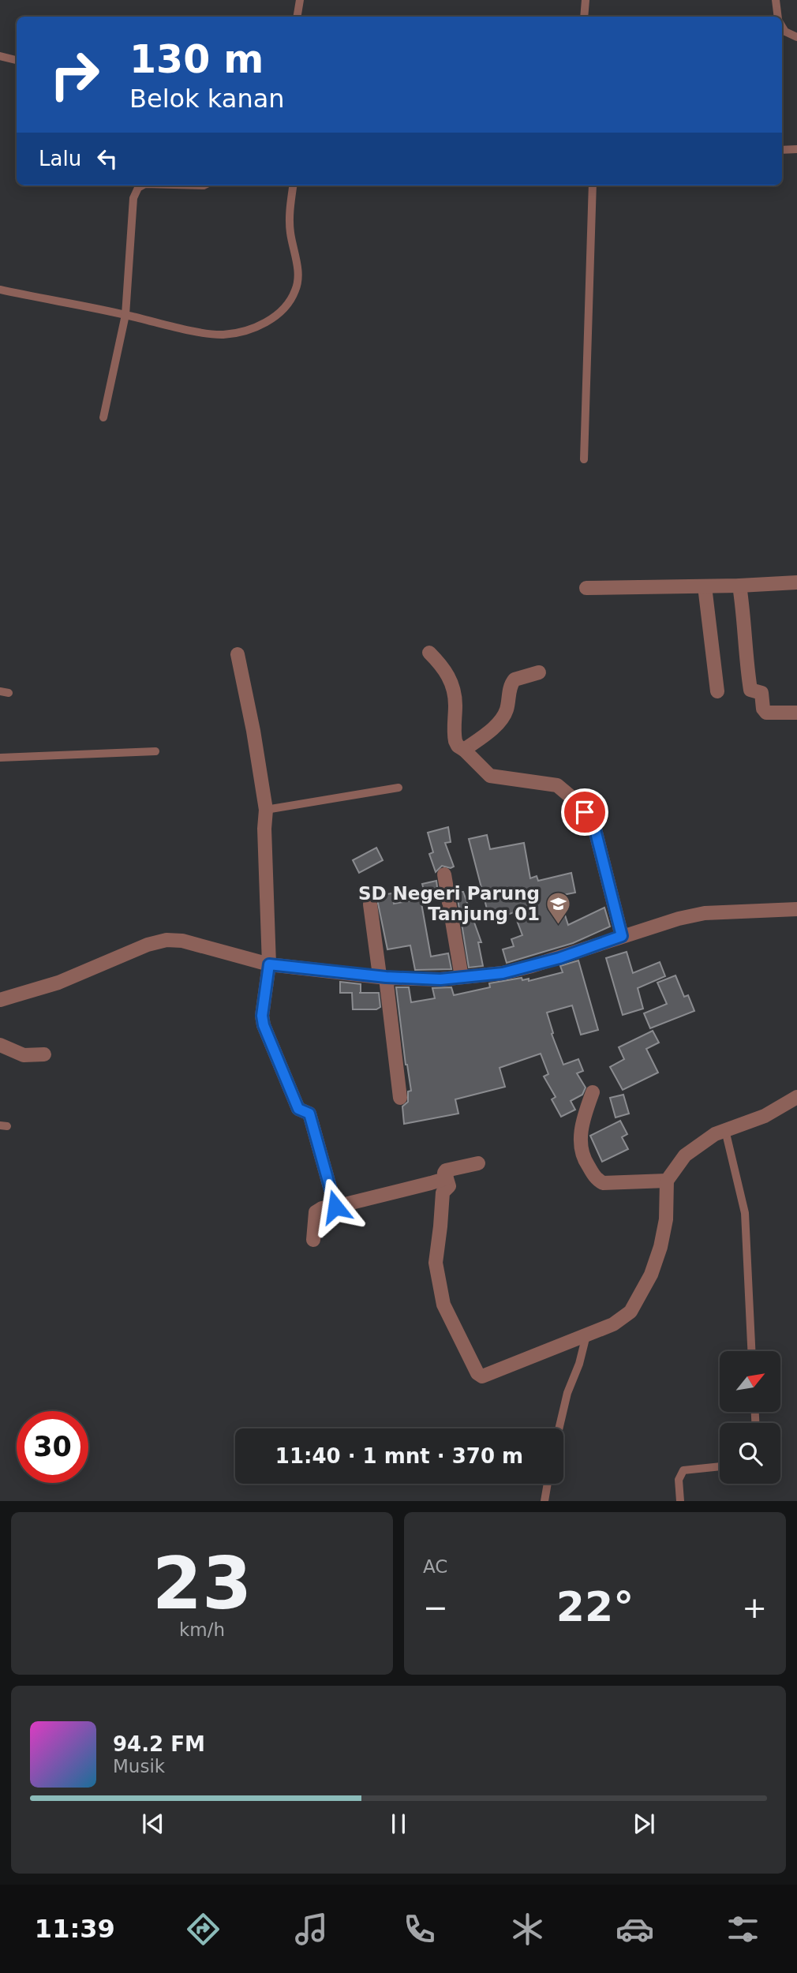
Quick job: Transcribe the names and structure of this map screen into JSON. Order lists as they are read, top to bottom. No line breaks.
{"places":{"school or university":["SD Negeri Parung Tanjung 01"]},"north":"top right","page":{"turn":["130 m","Belok kanan"],"then":"Lalu","limit":"30","trip":"11:40 · 1 mnt · 370 m","tile":[["23","km/h"],"AC"],"heat":["−","22°","+"],"song":["94.2 FM","Musik"],"tabs":"11:39"}}
